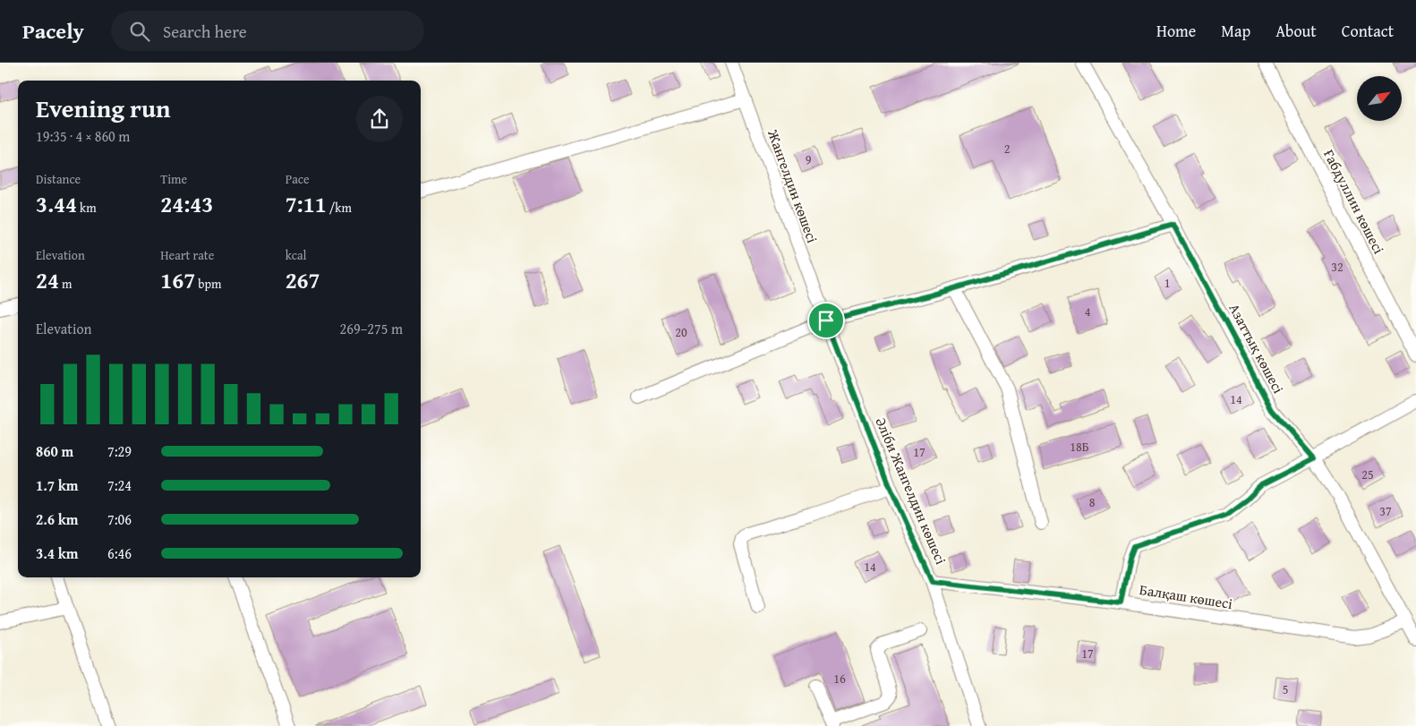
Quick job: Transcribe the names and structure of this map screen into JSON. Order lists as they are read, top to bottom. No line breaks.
{"streets":{"street":["Жангелдин көшесі","Ғабдуллин көшесі","Азаттық көшесі","Әліби Жангелдин көшесі","Балқаш көшесі"]},"crossings":[["Жангелдин көшесі","Әліби Жангелдин көшесі"],["Азаттық көшесі","Балқаш көшесі"],["Әліби Жангелдин көшесі","Балқаш көшесі"]],"house_numbers":["2","9","32","1","4","20","14","18Б","17","25","8","37","14","17","16","5"],"north":"top right","page":{"header":"Pacely","search":"Search here","nav":["Home","Map","About","Contact"],"heading":["Evening run","19:35 · 4 × 860 m"],"stats":[["Distance","3.44 km"],["Time","24:43"],["Pace","7:11 /km"],["Elevation","24 m"],["Heart rate","167 bpm"],["kcal","267"]],"chart":["Elevation","269–275 m"],"list":[{"name":"860 m","note":"7:29"},{"name":"1.7 km","note":"7:24"},{"name":"2.6 km","note":"7:06"},{"name":"3.4 km","note":"6:46"}]}}
